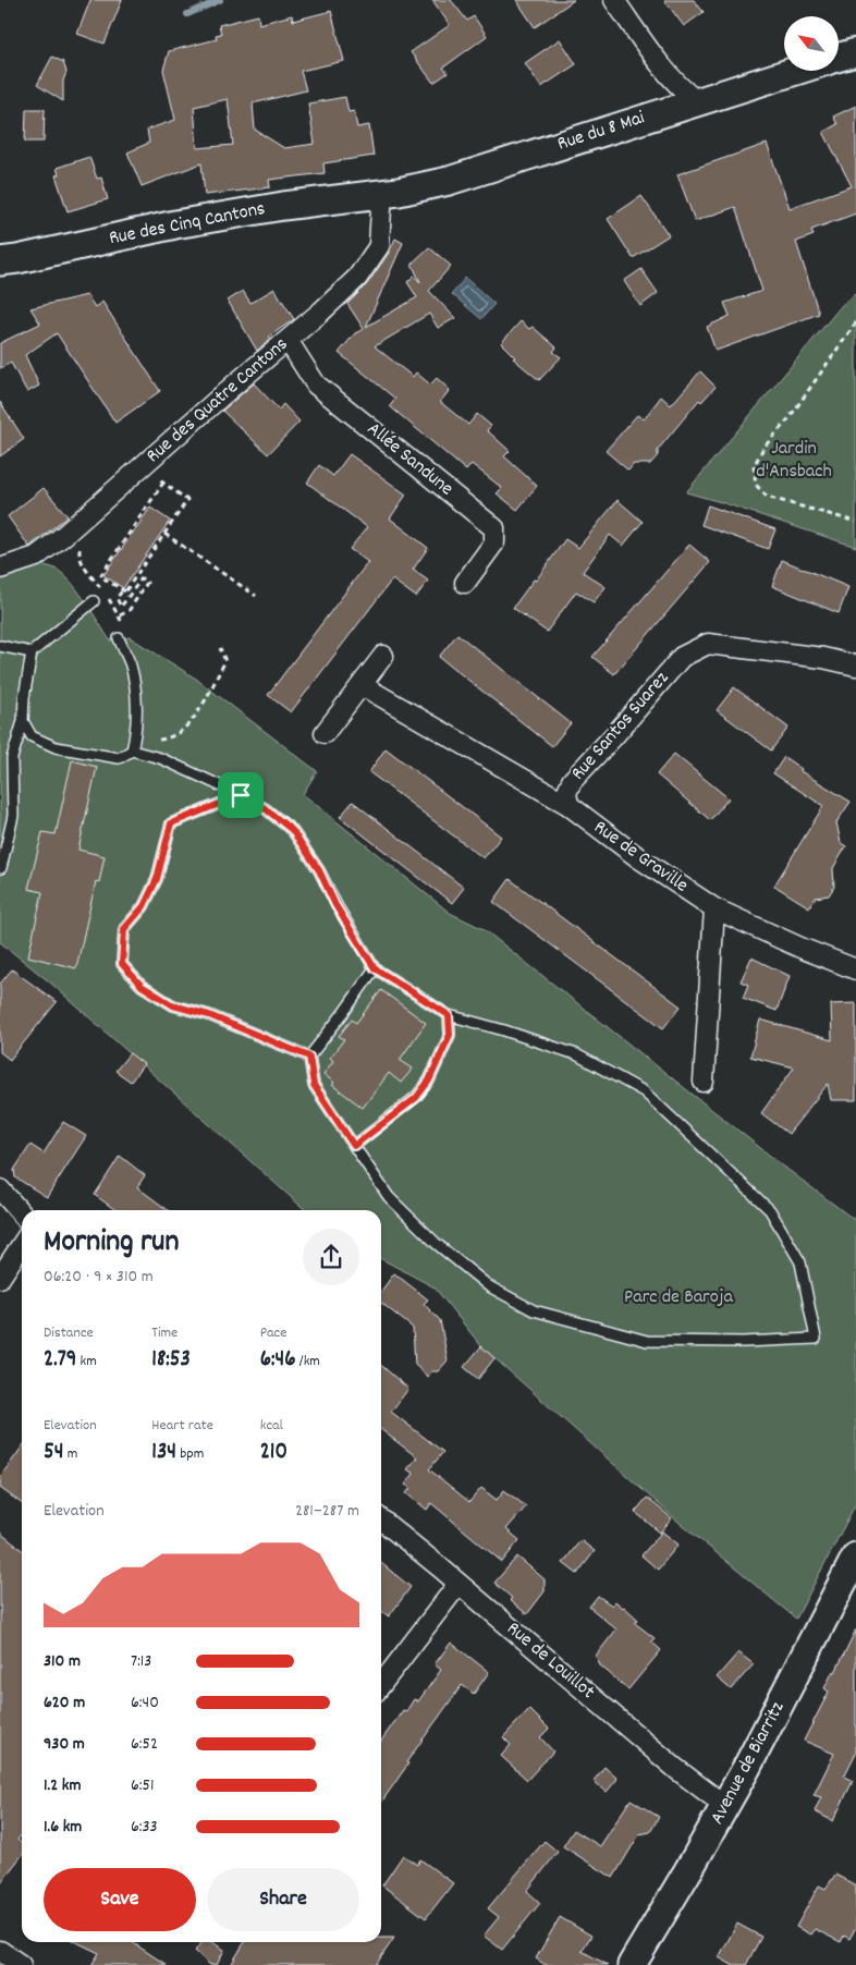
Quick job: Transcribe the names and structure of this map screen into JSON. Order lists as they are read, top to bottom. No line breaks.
{"streets":{"street":["Rue du 8 Mai","Rue des Cinq Cantons","Rue des Quatre Cantons","Allée Sandune","Rue Santos Suarez","Rue de Graville","Rue de Louillot","Avenue de Biarritz"]},"crossings":[["Rue du 8 Mai","Rue des Cinq Cantons"],["Rue du 8 Mai","Rue des Quatre Cantons"],["Rue des Cinq Cantons","Rue des Quatre Cantons"],["Rue des Quatre Cantons","Allée Sandune"],["Rue Santos Suarez","Rue de Graville"],["Rue de Louillot","Avenue de Biarritz"]],"parks":["Jardin d'Ansbach","Parc de Baroja"],"north":"top left","page":{"heading":["Morning run","06:20 · 9 × 310 m"],"stats":[["Distance","2.79 km"],["Time","18:53"],["Pace","6:46 /km"],["Elevation","54 m"],["Heart rate","134 bpm"],["kcal","210"]],"chart":["Elevation","281–287 m"],"list":[{"name":"310 m","note":"7:13"},{"name":"620 m","note":"6:40"},{"name":"930 m","note":"6:52"},{"name":"1.2 km","note":"6:51"},{"name":"1.6 km","note":"6:33"}],"buttons":["Save","Share"]}}
